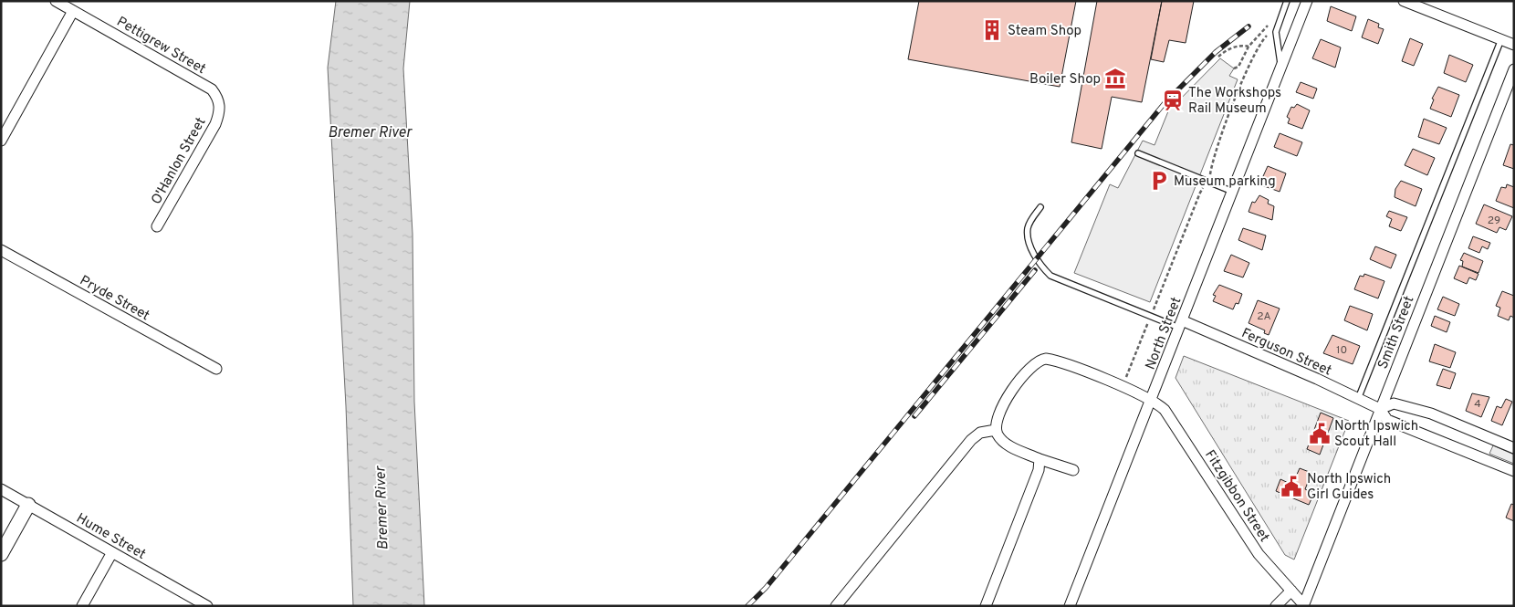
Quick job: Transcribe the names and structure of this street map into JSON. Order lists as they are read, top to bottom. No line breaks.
{"streets":{"street":["Pettigrew Street","O'Hanlon Street","Pryde Street","Smith Street","North Street","Ferguson Street","Fitzgibbon Street","Hume Street"]},"crossings":[["Pettigrew Street","O'Hanlon Street"],["Smith Street","Ferguson Street"],["Smith Street","Fitzgibbon Street"],["North Street","Ferguson Street"],["North Street","Fitzgibbon Street"]],"water":["Bremer River"],"places":{"building":["Steam Shop"],"museum":["Boiler Shop"],"station":["The Workshops Rail Museum"],"parking":["Museum parking"],"public building":["North Ipswich Scout Hall","North Ipswich Girl Guides"]},"house_numbers":["29","2A","10","4"]}
